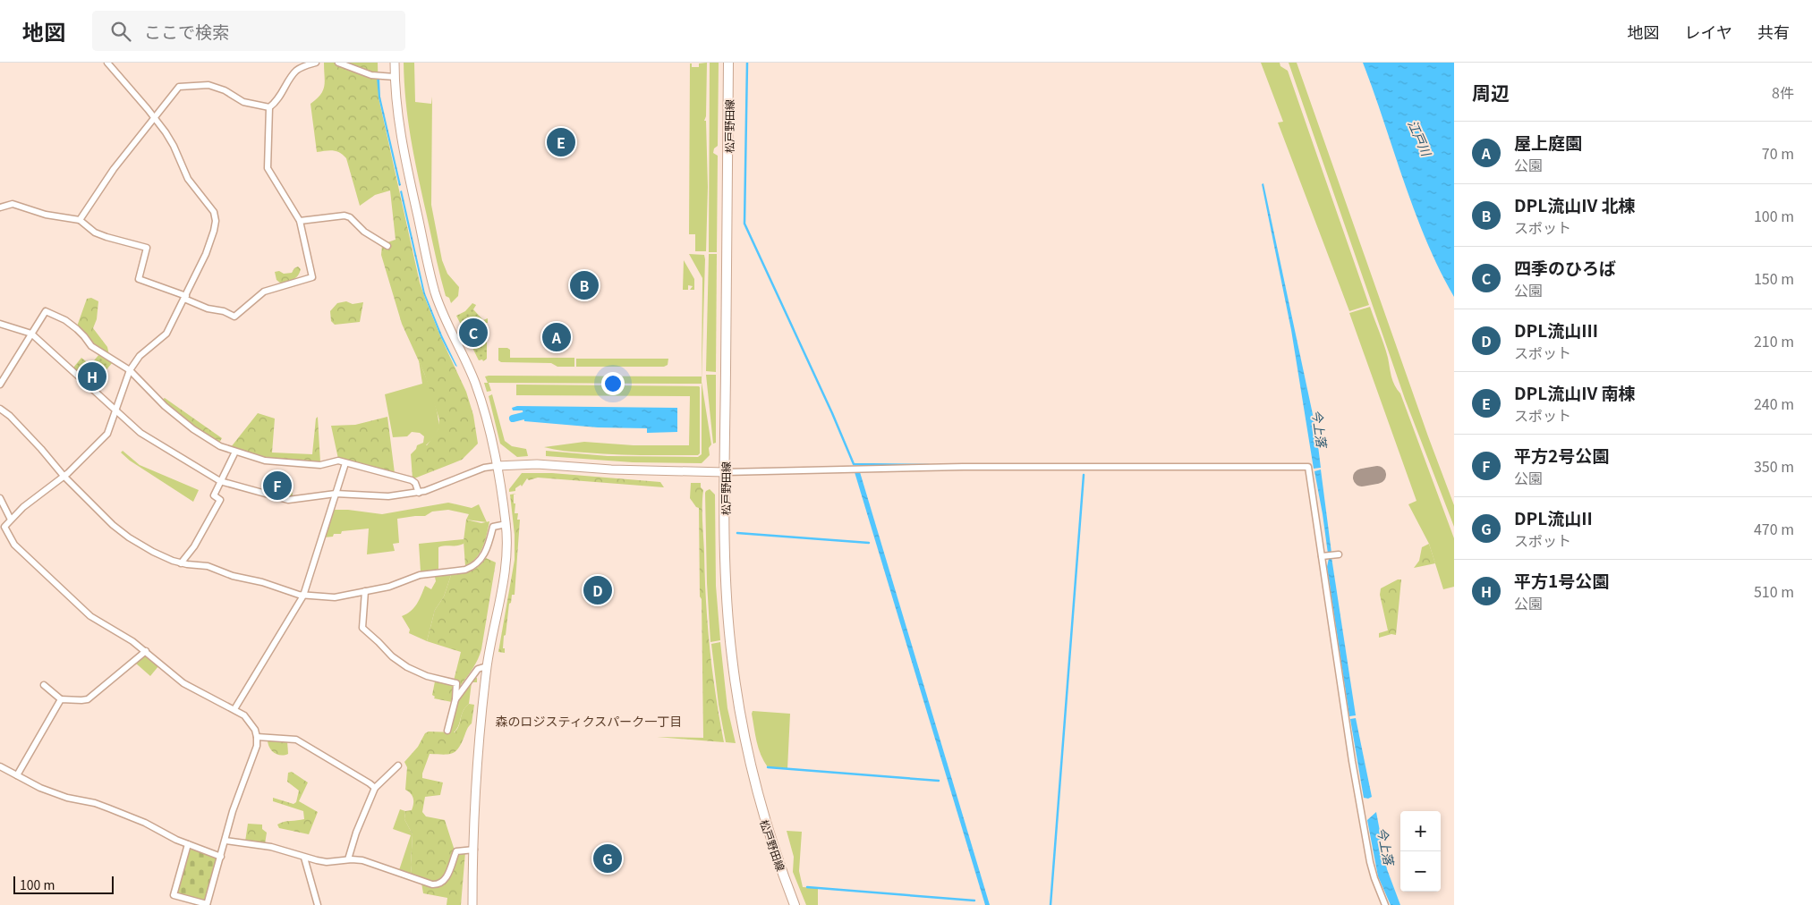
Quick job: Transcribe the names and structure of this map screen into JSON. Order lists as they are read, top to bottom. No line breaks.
{"streets":{"main road":["松戸野田線"]},"districts":["森のロジスティクスパーク一丁目"],"water":["江戸川","今上落"],"scale_bar":"100 m","page":{"header":"地図","search":"ここで検索","nav":["地図","レイヤ","共有"],"heading":["周辺","8件"],"list":[{"mark":"A","name":"屋上庭園","note":"公園","value":"70 m"},{"mark":"B","name":"DPL流山IV 北棟","note":"スポット","value":"100 m"},{"mark":"C","name":"四季のひろば","note":"公園","value":"150 m"},{"mark":"D","name":"DPL流山III","note":"スポット","value":"210 m"},{"mark":"E","name":"DPL流山IV 南棟","note":"スポット","value":"240 m"},{"mark":"F","name":"平方2号公園","note":"公園","value":"350 m"},{"mark":"G","name":"DPL流山II","note":"スポット","value":"470 m"},{"mark":"H","name":"平方1号公園","note":"公園","value":"510 m"}],"pins":["E","B","C","A","H","F","D","G"],"map_buttons":["+","−"],"scale":"100 m"}}
